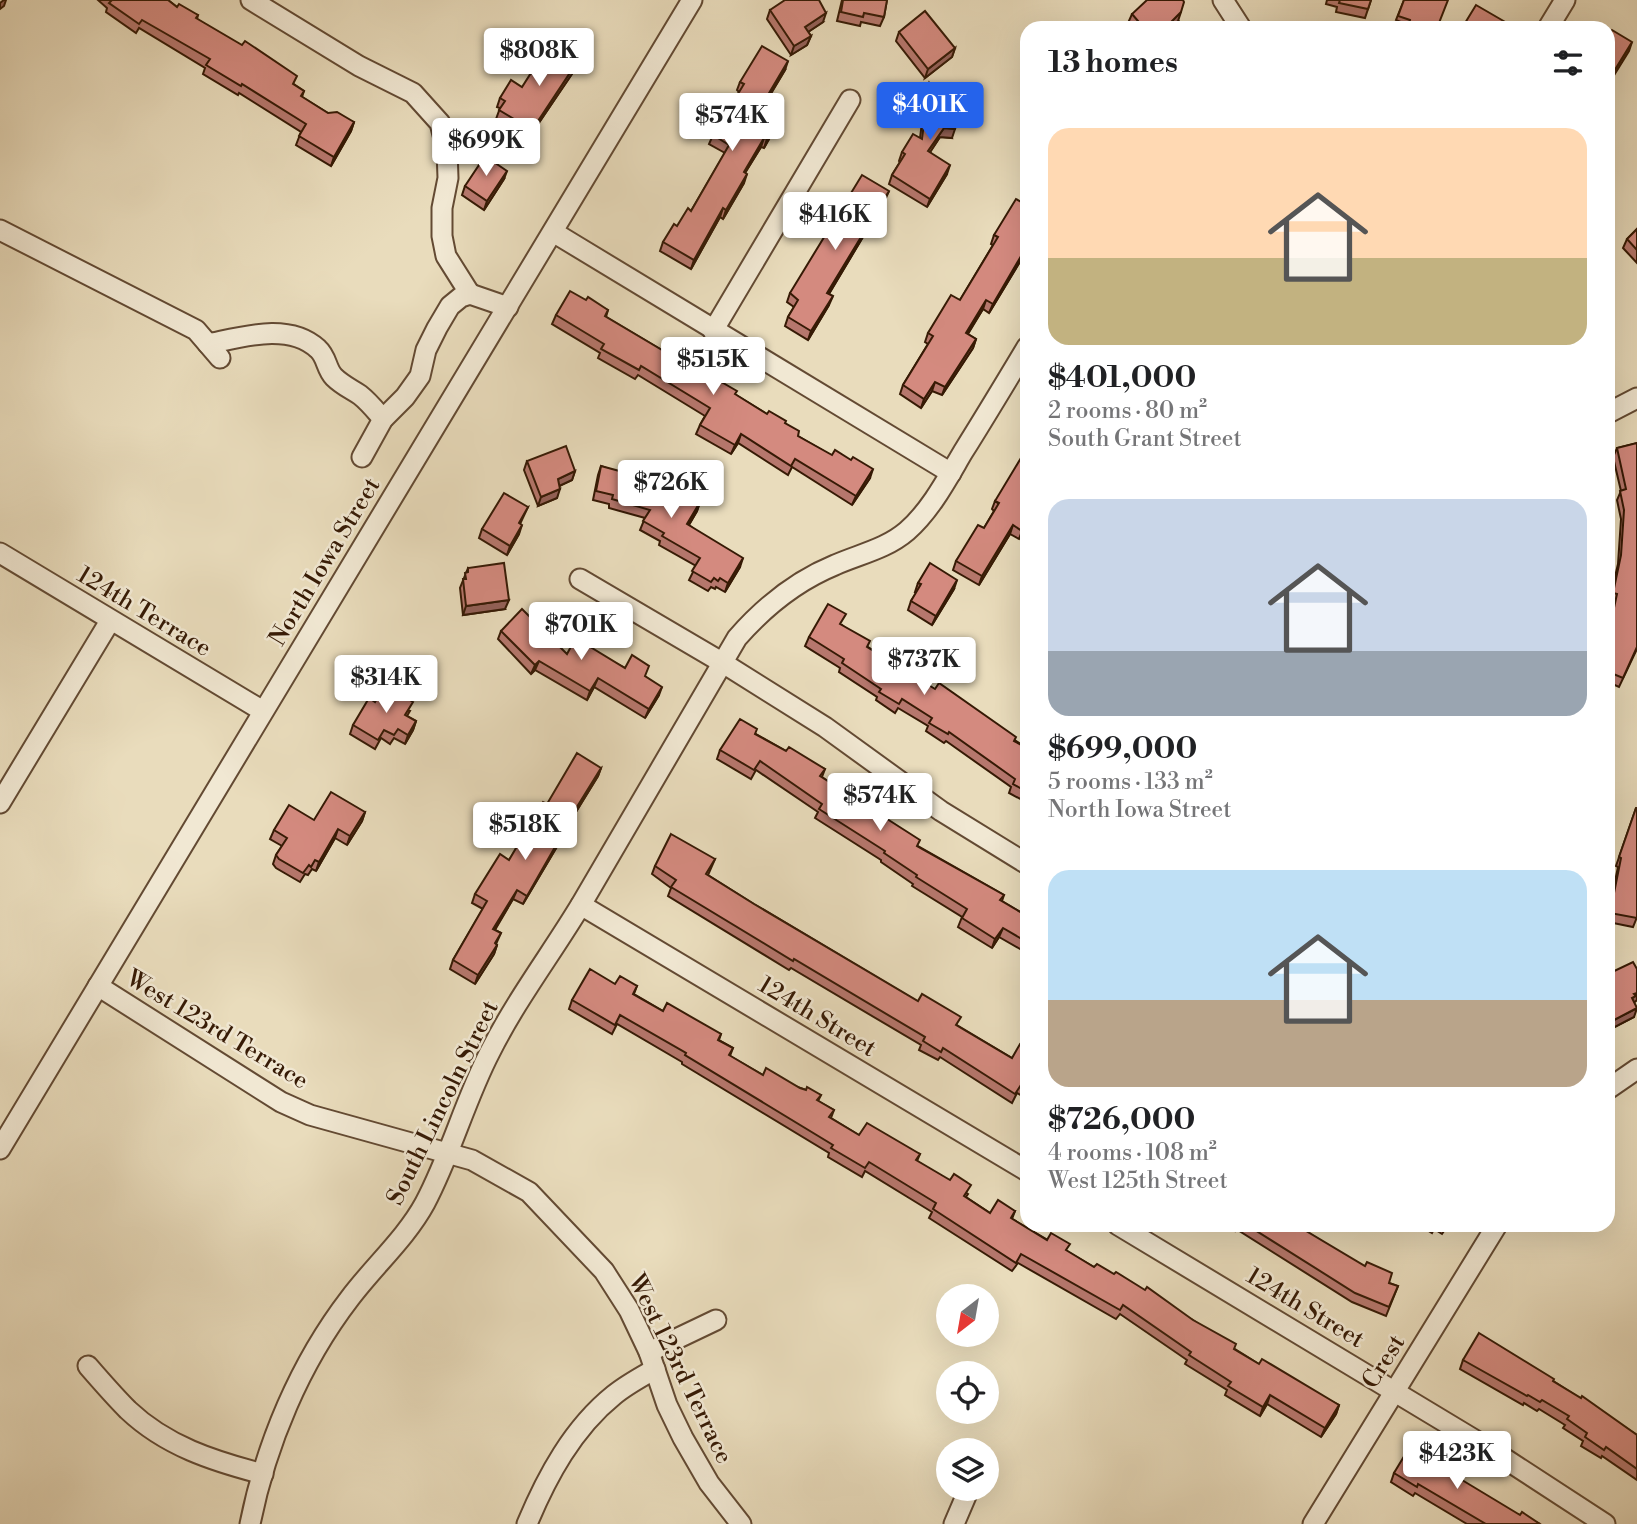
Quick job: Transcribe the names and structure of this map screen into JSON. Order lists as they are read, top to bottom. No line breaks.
{"streets":{"street":["North Iowa Street","124th Terrace","124th Street","West 123rd Terrace","South Lincoln Street","Crest"]},"crossings":[["North Iowa Street","124th Terrace"],["North Iowa Street","West 123rd Terrace"],["124th Street","South Lincoln Street"],["124th Street","Crest"],["West 123rd Terrace","South Lincoln Street"]],"north":"bottom left","page":{"heading":"13 homes","price":["$808K","$401K","$574K","$699K","$416K","$515K","$726K","$701K","$737K","$314K","$574K","$518K","$423K"],"list":[{"name":"$401,000","note":"2 rooms · 80 m² · South Grant Street"},{"name":"$699,000","note":"5 rooms · 133 m² · North Iowa Street"},{"name":"$726,000","note":"4 rooms · 108 m² · West 125th Street"}]}}
